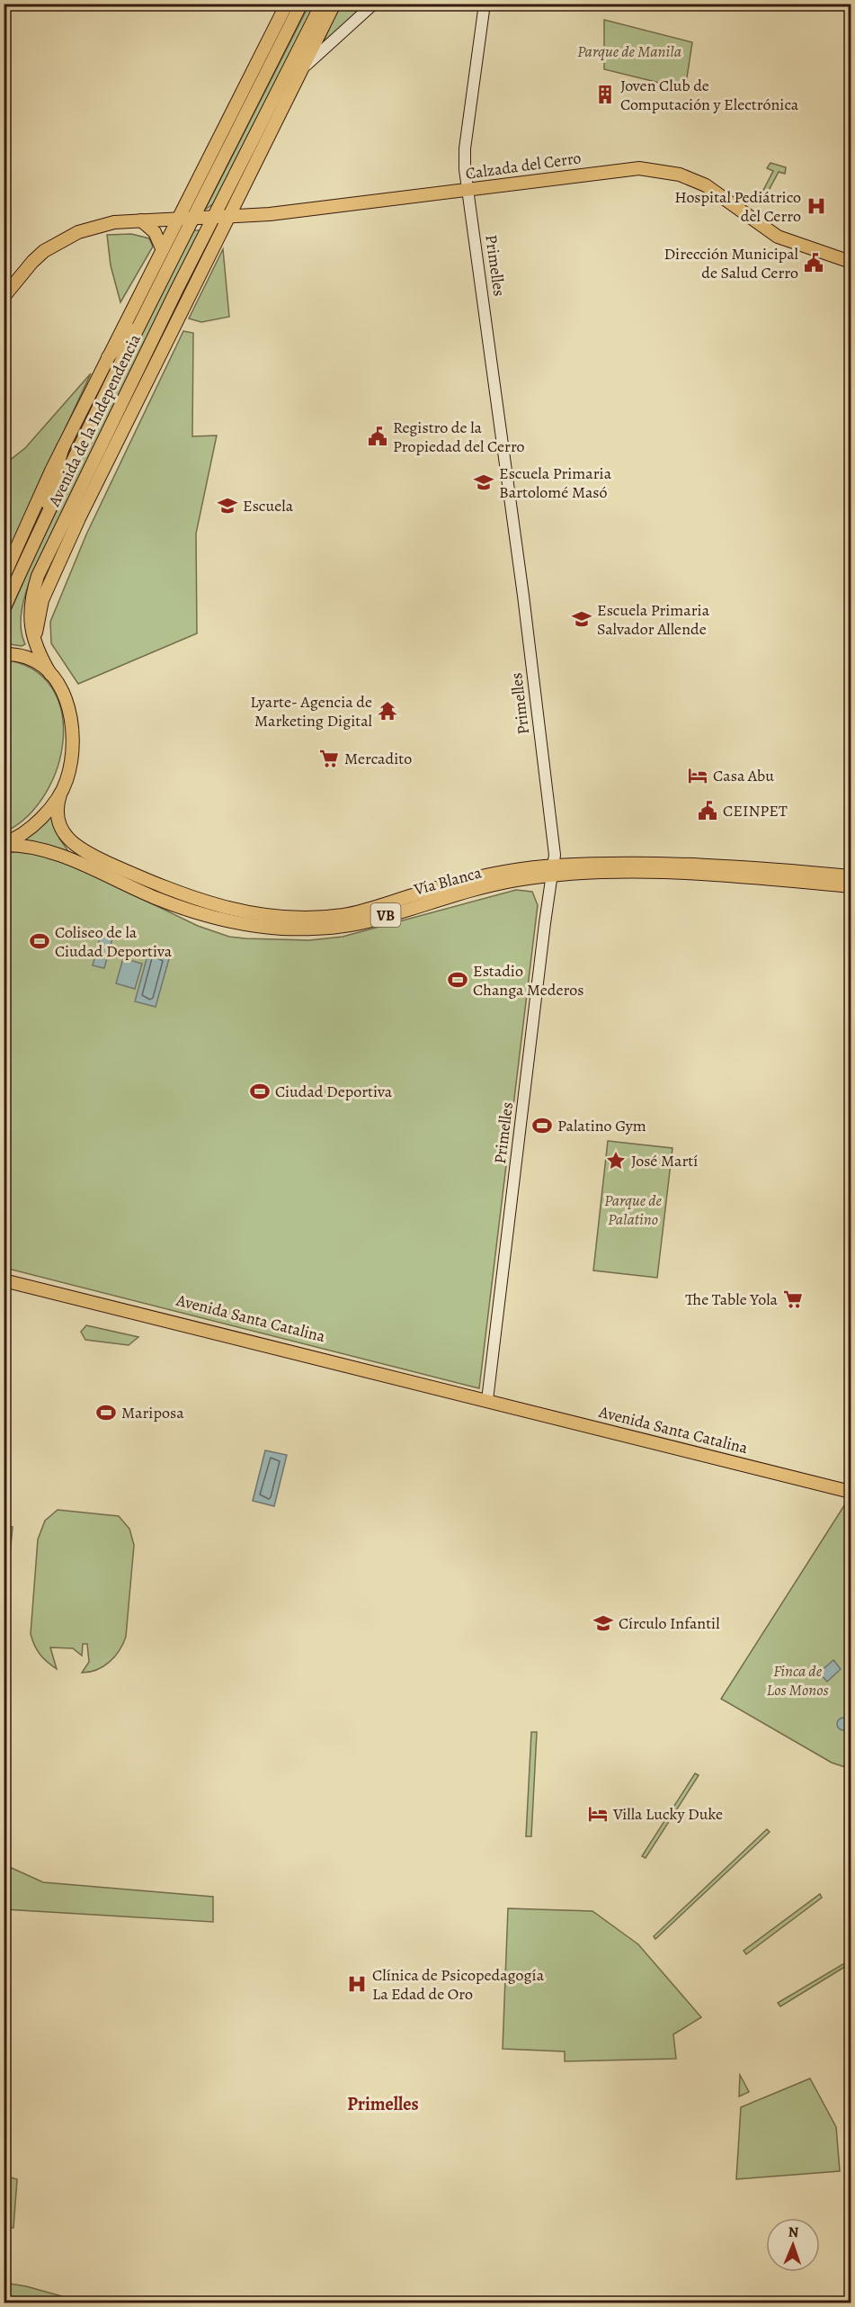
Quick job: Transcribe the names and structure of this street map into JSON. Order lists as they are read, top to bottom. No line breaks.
{"streets":{"main road":["Calzada del Cerro","Primelles","Avenida de la Independencia","Vía Blanca","VB","Avenida Santa Catalina"]},"crossings":[["Calzada del Cerro","Primelles"],["Calzada del Cerro","Avenida de la Independencia"],["Primelles","Vía Blanca"],["Primelles","Avenida Santa Catalina"]],"districts":["Primelles"],"parks":["Parque de Manila","Parque de Palatino","Finca de Los Monos"],"places":{"building":["Joven Club de Computación y Electrónica"],"hospital":["Hospital Pediátrico del Cerro","Clínica de Psicopedagogía La Edad de Oro"],"public building":["Dirección Municipal de Salud Cerro","Registro de la Propiedad del Cerro","CEINPET"],"school or university":["Escuela Primaria Bartolomé Masó","Escuela","Escuela Primaria Salvador Allende","Círculo Infantil"],"temple":["Lyarte- Agencia de Marketing Digital"],"supermarket":["Mercadito","The Table Yola"],"hotel":["Casa Abu","Villa Lucky Duke"],"sports":["Coliseo de la Ciudad Deportiva","Estadio Changa Mederos","Ciudad Deportiva","Palatino Gym","Mariposa"],"place":["José Martí"]},"north":"top"}
